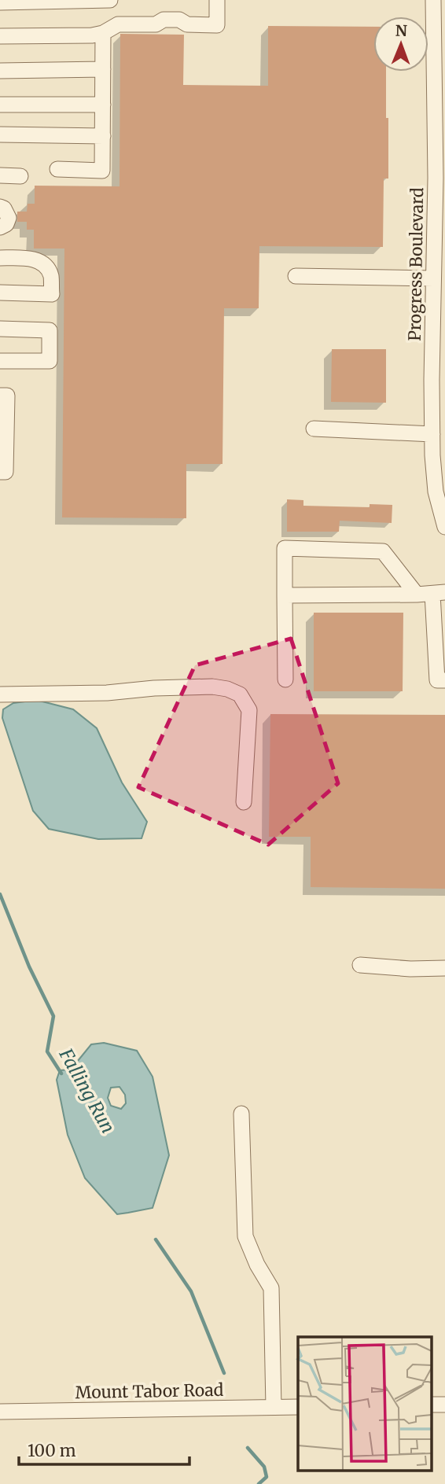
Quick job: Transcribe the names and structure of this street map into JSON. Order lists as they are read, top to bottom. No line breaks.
{"streets":{"street":["Progress Boulevard","Mount Tabor Road"]},"water":["Falling Run"],"scale_bar":"100 m","north":"top"}
